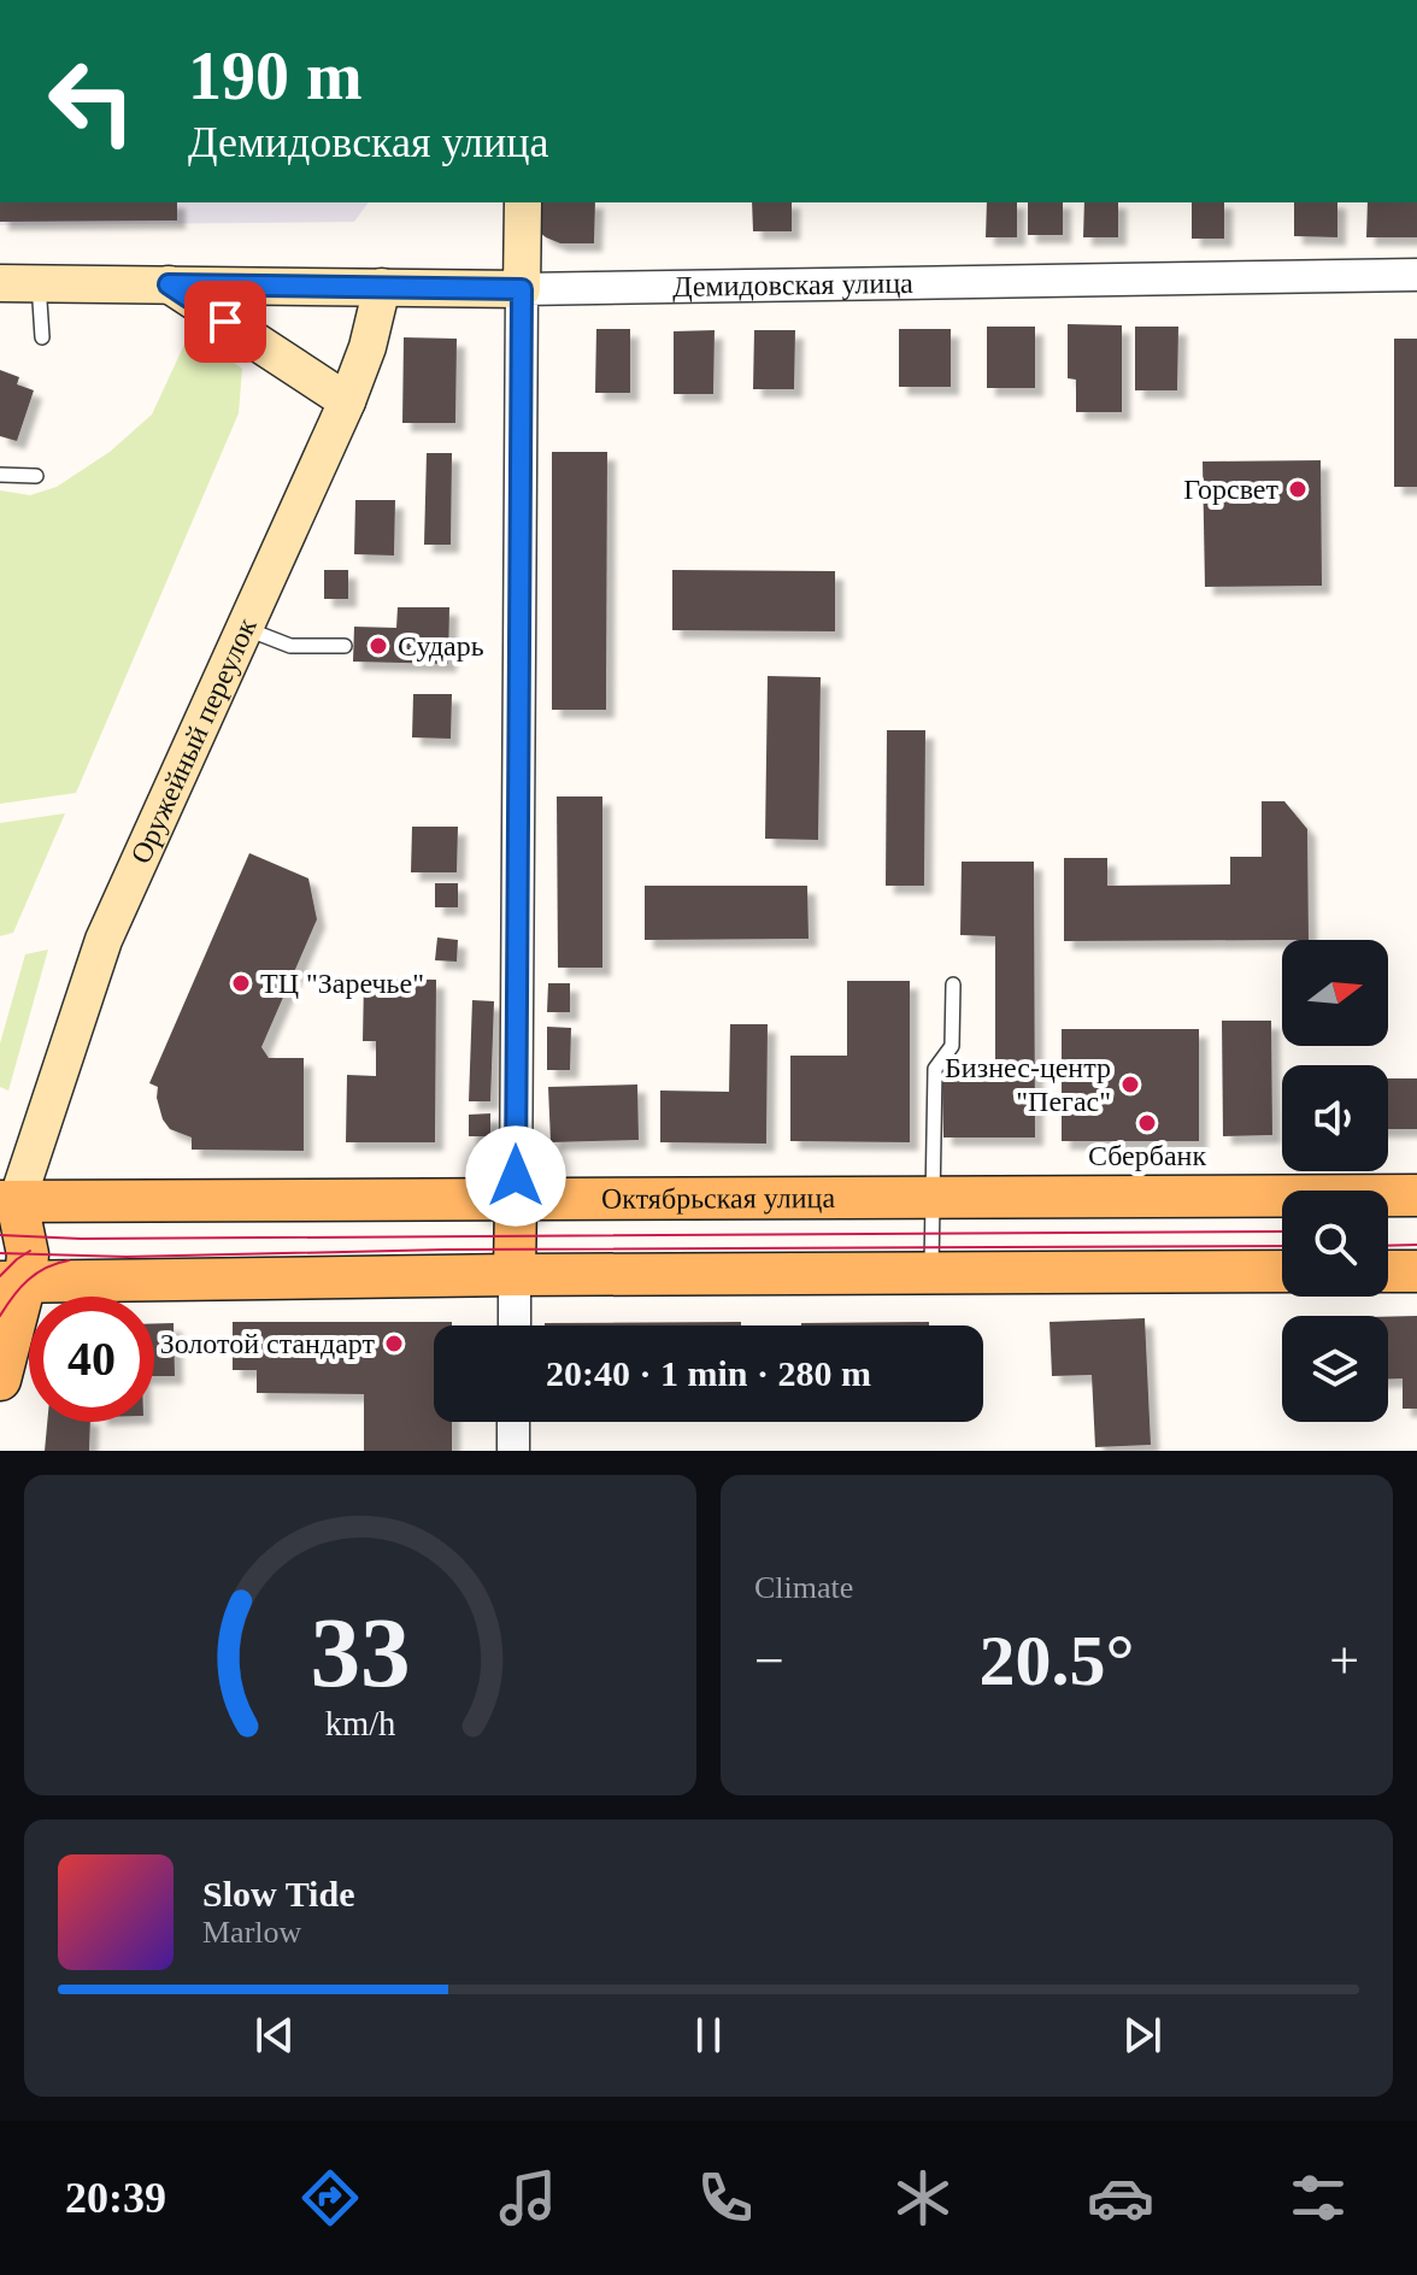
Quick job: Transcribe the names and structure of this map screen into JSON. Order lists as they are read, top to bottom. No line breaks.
{"streets":{"main road":["Демидовская улица","Оружейный переулок","Октябрьская улица"]},"crossings":[["Демидовская улица","Оружейный переулок"],["Оружейный переулок","Октябрьская улица"]],"places":["Горсвет","Сударь","ТЦ \"Заречье\"","Бизнес-центр \"Пегас\"","Сбербанк","Золотой стандарт"],"north":"right","page":{"turn":["190 m","Демидовская улица"],"limit":"40","trip":"20:40 · 1 min · 280 m","tile":"Climate","heat":["−","20.5°","+"],"song":["Slow Tide","Marlow"],"tabs":"20:39","gauge":["33","km/h"]}}
